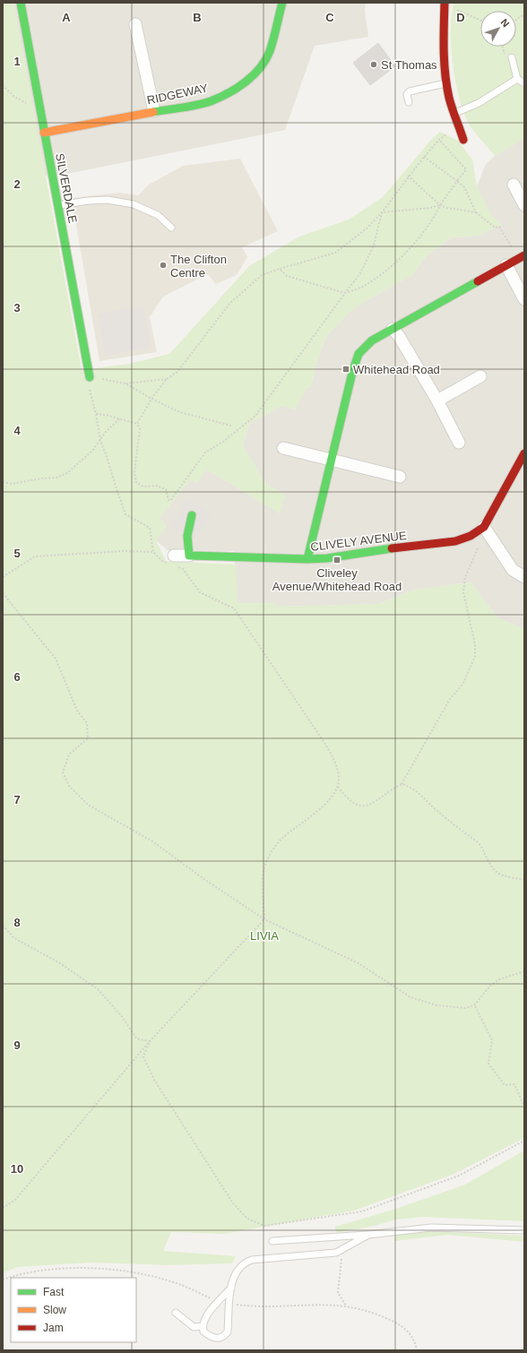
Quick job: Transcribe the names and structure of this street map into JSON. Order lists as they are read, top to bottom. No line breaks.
{"streets":{"street":["RIDGEWAY","SILVERDALE","CLIVELY AVENUE"]},"crossings":[["RIDGEWAY","SILVERDALE"]],"parks":["LIVIA"],"places":{"other":["St Thomas","The Clifton Centre"],"transit":["Whitehead Road","Cliveley Avenue/Whitehead Road"]},"legend":["Fast","Slow","Jam"],"north":"top right","grid":{"columns":["A","B","C","D"],"rows":["1","2","3","4","5","6","7","8","9","10"]}}
